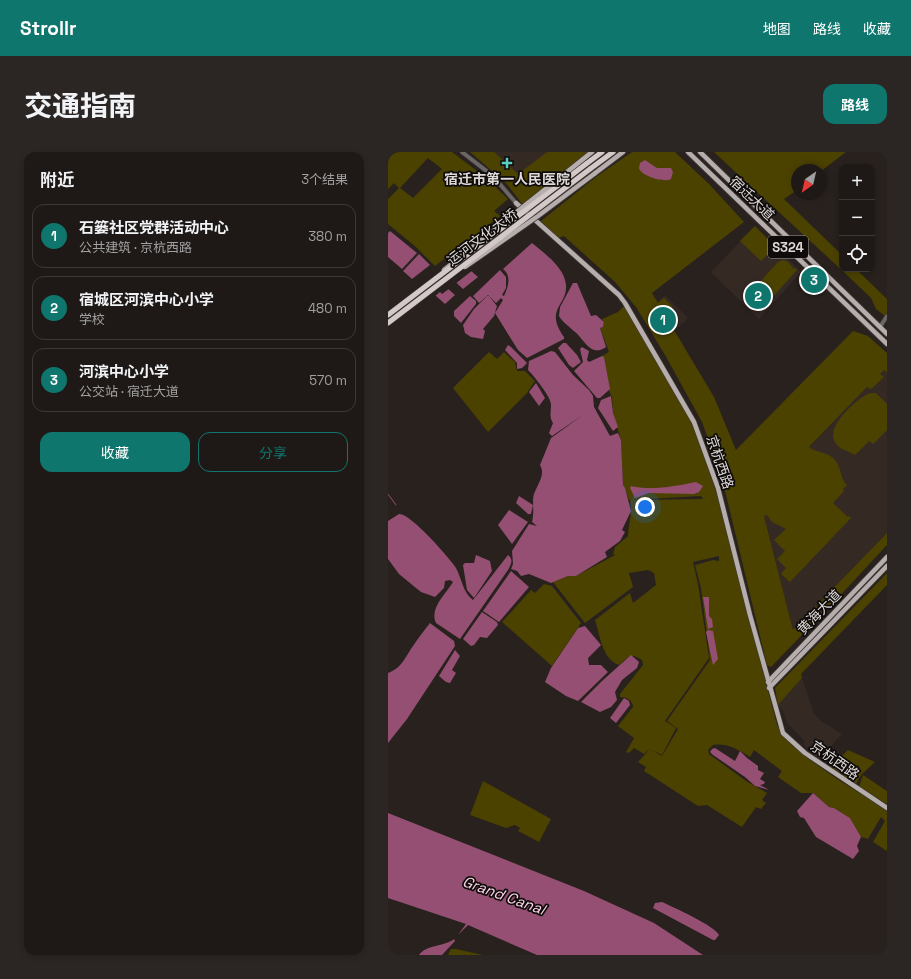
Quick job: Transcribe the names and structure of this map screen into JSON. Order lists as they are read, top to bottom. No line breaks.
{"streets":{"highway":["运河文化大桥"],"main road":["宿迁大道","S324","京杭西路","黄海大道"]},"crossings":[["京杭西路","黄海大道"]],"water":["Grand Canal"],"places":{"health":["宿迁市第一人民医院"]},"north":"bottom left","page":{"header":"Strollr","nav":["地图","路线","收藏"],"title":"交通指南","buttons":["路线",["收藏","分享"]],"heading":["附近","3个结果"],"map_buttons":["+","−"],"list":[{"mark":"1","name":"石篓社区党群活动中心","note":"公共建筑 · 京杭西路","value":"380 m"},{"mark":"2","name":"宿城区河滨中心小学","note":"学校","value":"480 m"},{"mark":"3","name":"河滨中心小学","note":"公交站 · 宿迁大道","value":"570 m"}],"pins":["3","2","1"]}}
